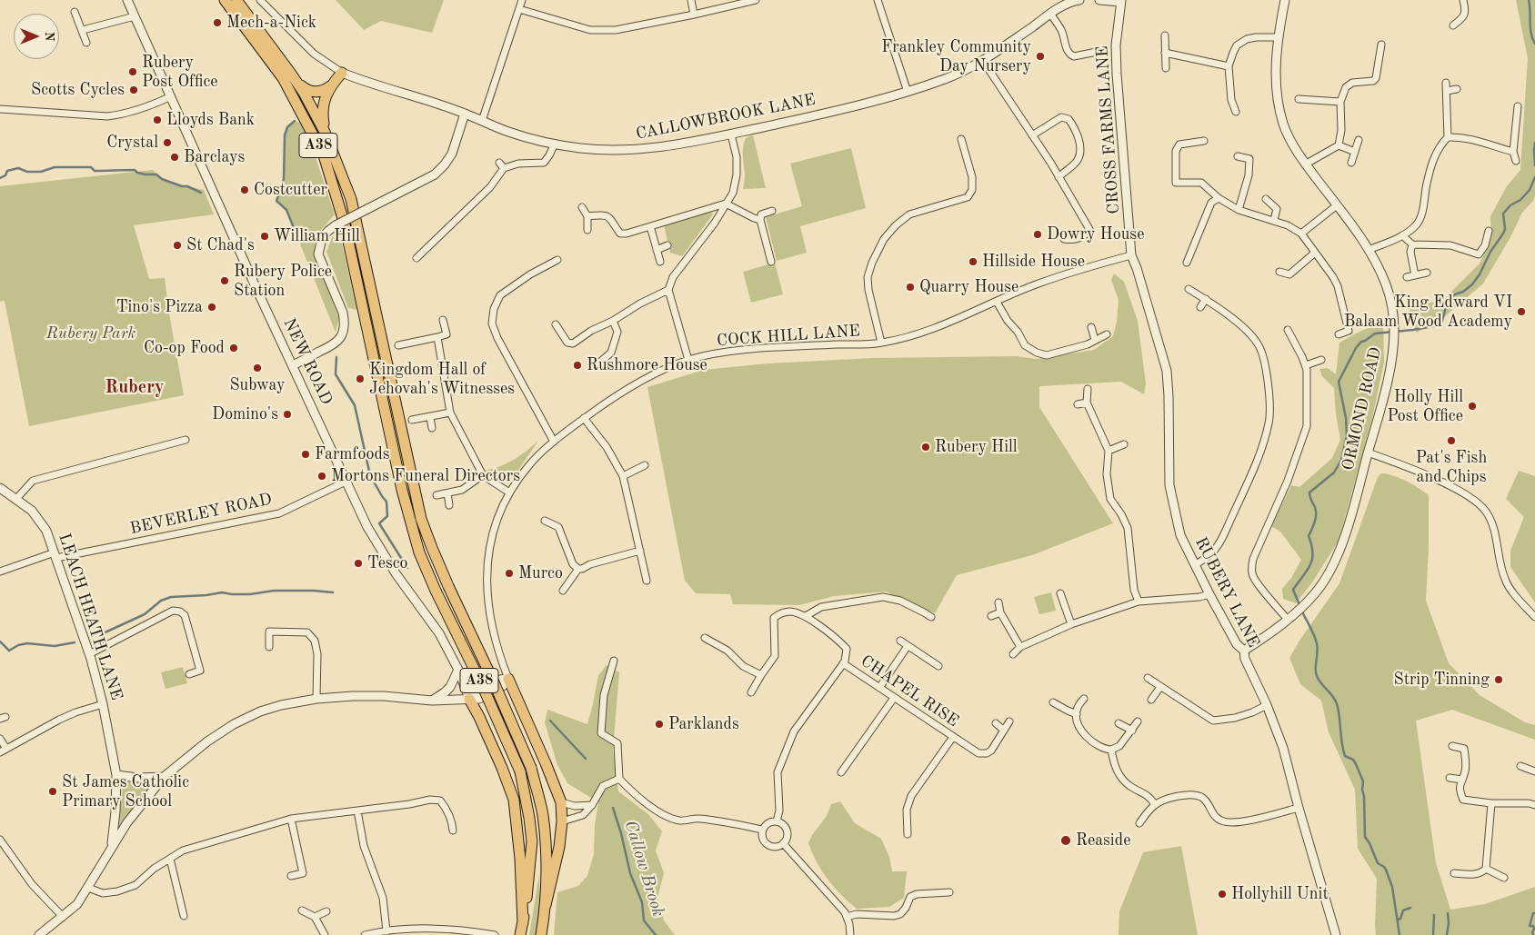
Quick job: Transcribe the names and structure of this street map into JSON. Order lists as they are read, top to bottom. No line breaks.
{"streets":{"highway":["A38"],"street":["CALLOWBROOK LANE","CROSS FARMS LANE","COCK HILL LANE","NEW ROAD","ORMOND ROAD","BEVERLEY ROAD","RUBERY LANE","LEACH HEATH LANE","CHAPEL RISE"]},"crossings":[["CROSS FARMS LANE","COCK HILL LANE"],["CROSS FARMS LANE","RUBERY LANE"],["COCK HILL LANE","RUBERY LANE"],["NEW ROAD","BEVERLEY ROAD"],["ORMOND ROAD","RUBERY LANE"],["BEVERLEY ROAD","LEACH HEATH LANE"]],"districts":["Rubery"],"water":["Callow Brook"],"parks":["Rubery Park"],"places":["Mech-a-Nick","Frankley Community Day Nursery","Rubery Post Office","Scotts Cycles","Lloyds Bank","Crystal","Barclays","Costcutter","Dowry House","William Hill","St Chad's","Hillside House","Rubery Police Station","Quarry House","Tino's Pizza","King Edward VI Balaam Wood Academy","Co-op Food","Rushmore House","Subway","Kingdom Hall of Jehovah's Witnesses","Holly Hill Post Office","Domino's","Pat's Fish and Chips","Rubery Hill","Farmfoods","Mortons Funeral Directors","Tesco","Murco","Strip Tinning","Parklands","St James Catholic Primary School","Reaside","Hollyhill Unit"],"north":"right"}
